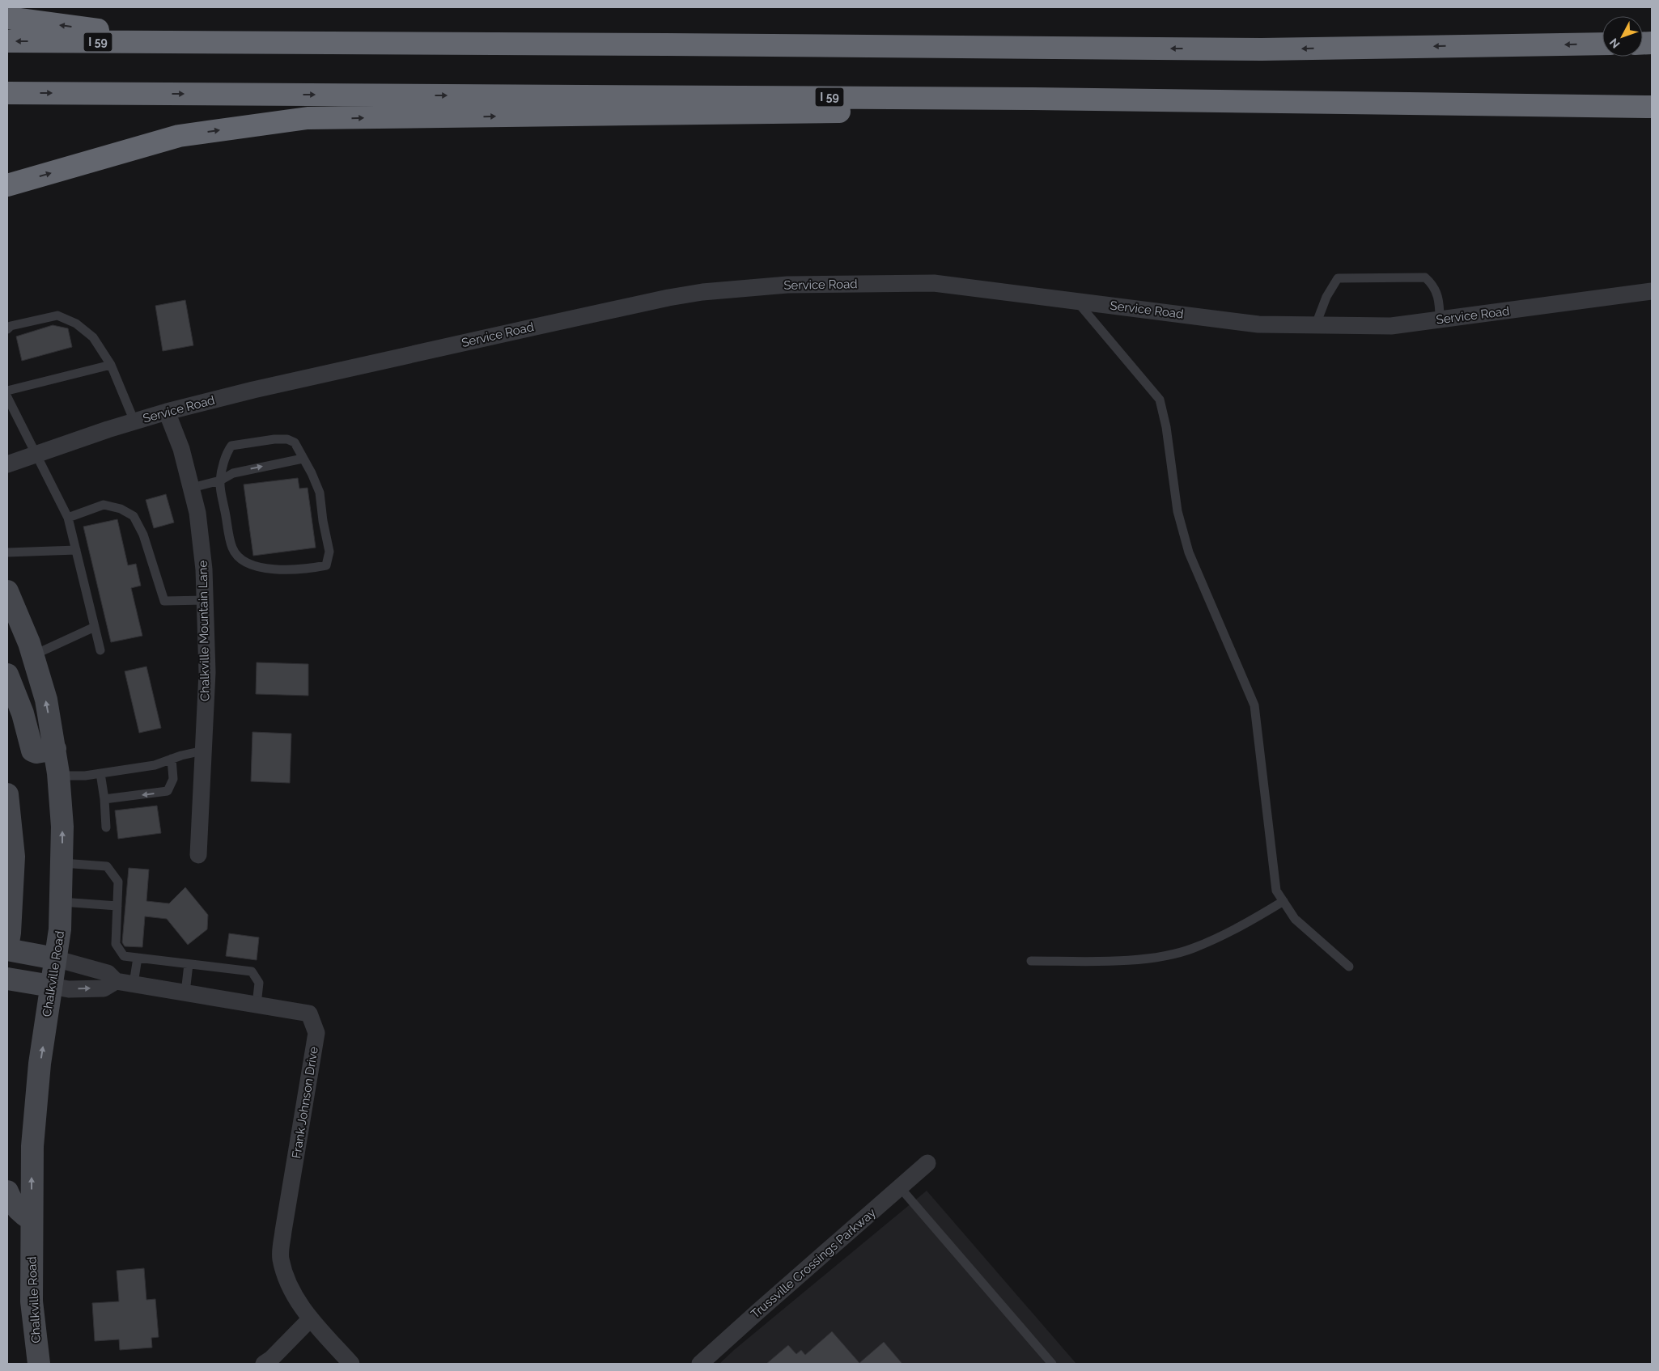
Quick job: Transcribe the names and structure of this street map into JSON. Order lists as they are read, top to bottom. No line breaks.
{"streets":{"highway":["I 59"],"main road":["Chalkville Road"],"street":["Service Road","Chalkville Mountain Lane","Frank Johnson Drive","Trussville Crossings Parkway"]},"crossings":[["Service Road","Chalkville Mountain Lane"],["Chalkville Road","Frank Johnson Drive"]],"one_way":["Chalkville Road"],"north":"bottom left"}
